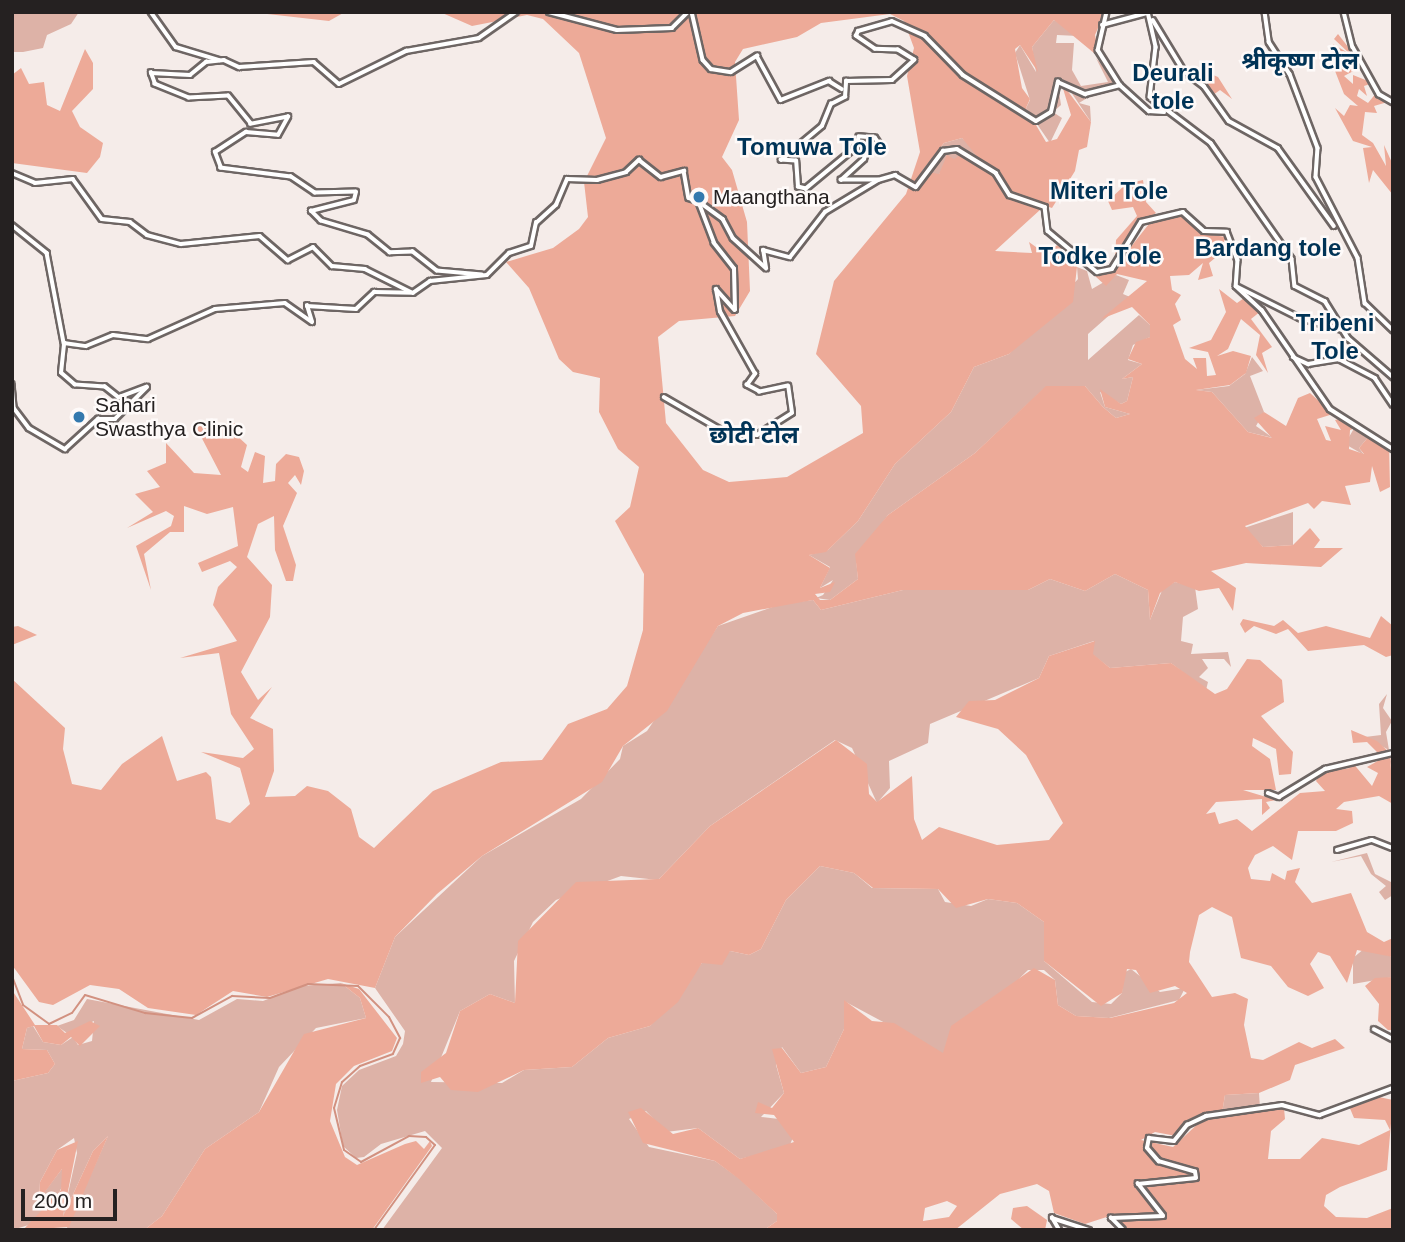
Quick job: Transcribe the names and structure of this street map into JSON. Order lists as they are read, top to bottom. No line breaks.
{"districts":["श्रीकृष्ण टोल","Deurali tole","Tomuwa Tole","Miteri Tole","Bardang tole","Todke Tole","Tribeni Tole","छोटी टोल"],"places":["Maangthana","Sahari Swasthya Clinic"],"scale_bar":"200 m"}
